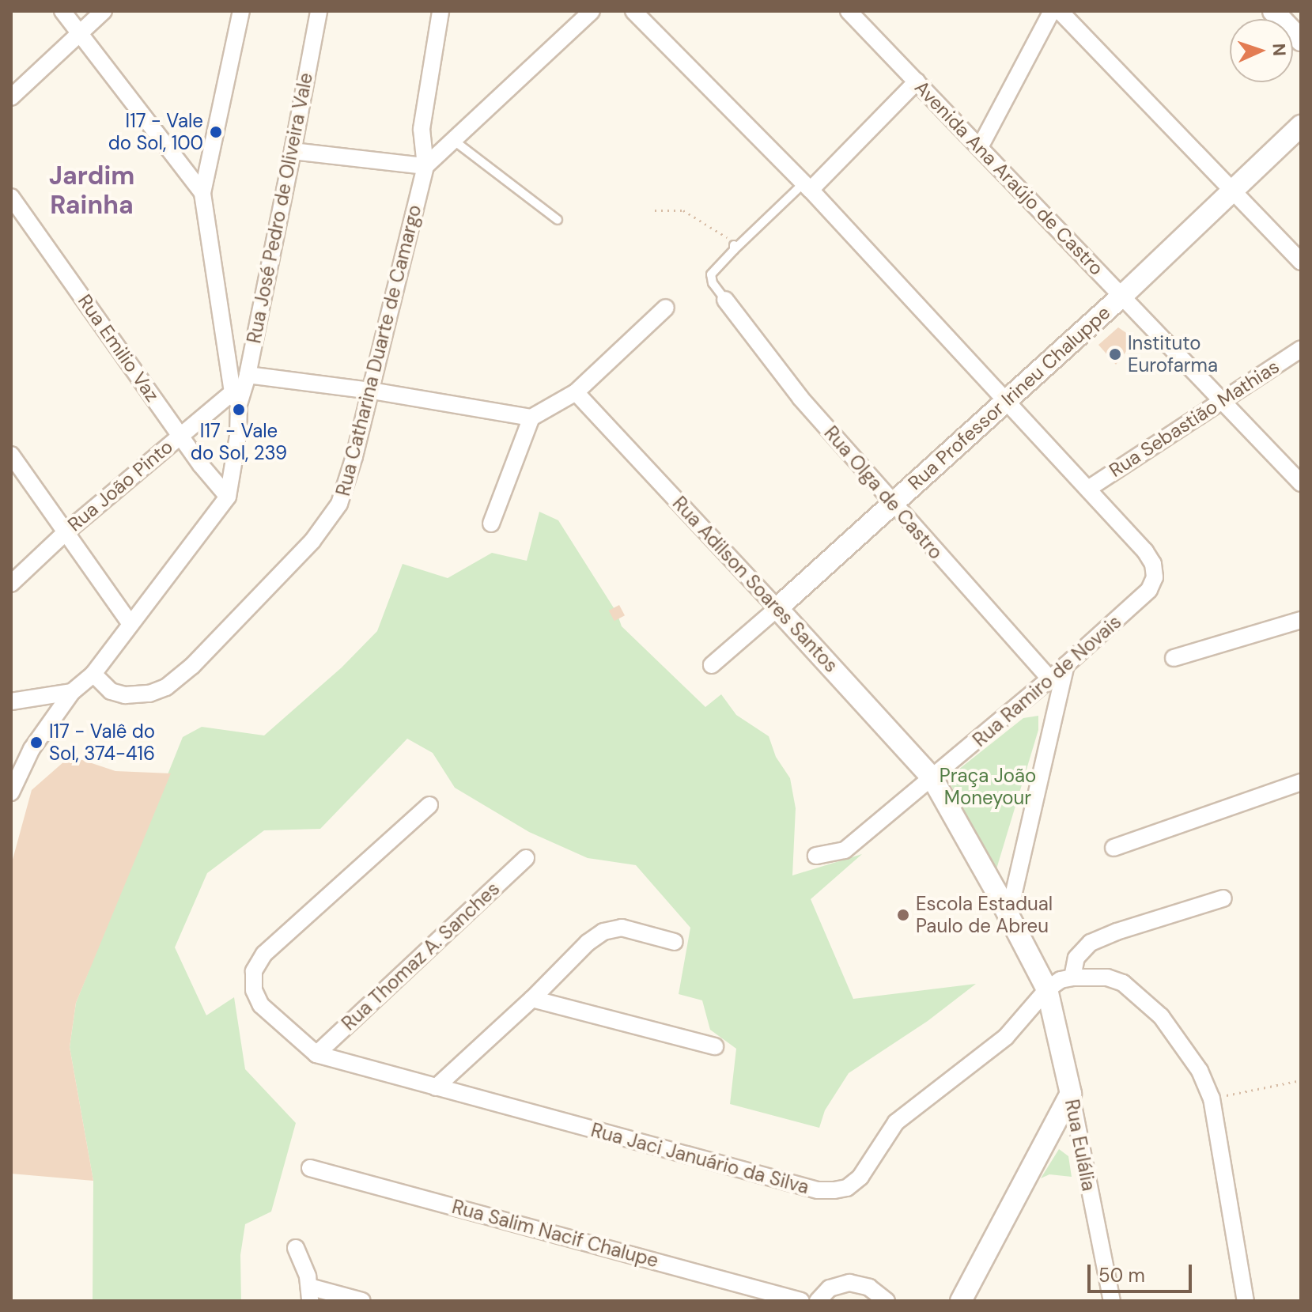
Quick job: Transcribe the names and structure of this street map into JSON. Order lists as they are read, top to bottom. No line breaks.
{"streets":{"street":["Avenida Ana Araújo de Castro","Rua José Pedro de Oliveira Vale","Rua Emilio Vaz","Rua Catharina Duarte de Camargo","Rua Professor Irineu Chaluppe","Rua Sebastião Mathias","Rua João Pinto","Rua Olga de Castro","Rua Adilson Soares Santos","Rua Ramiro de Novais","Rua Thomaz A. Sanches","Rua Eulália","Rua Jaci Januário da Silva","Rua Salim Nacif Chalupe"]},"crossings":[["Avenida Ana Araújo de Castro","Rua Professor Irineu Chaluppe"],["Avenida Ana Araújo de Castro","Rua Sebastião Mathias"],["Rua José Pedro de Oliveira Vale","Rua João Pinto"],["Rua Emilio Vaz","Rua João Pinto"],["Rua Professor Irineu Chaluppe","Rua Olga de Castro"],["Rua Professor Irineu Chaluppe","Rua Adilson Soares Santos"],["Rua Sebastião Mathias","Rua Ramiro de Novais"],["Rua Olga de Castro","Rua Ramiro de Novais"],["Rua Adilson Soares Santos","Rua Ramiro de Novais"],["Rua Adilson Soares Santos","Rua Eulália"],["Rua Thomaz A. Sanches","Rua Jaci Januário da Silva"],["Rua Eulália","Rua Jaci Januário da Silva"]],"districts":["Jardim Rainha"],"parks":["Praça João Moneyour"],"places":["I17 - Vale do Sol, 100","Instituto Eurofarma","I17 - Vale do Sol, 239","I17 - Valê do Sol, 374-416","Escola Estadual Paulo de Abreu"],"scale_bar":"50 m","north":"right"}
